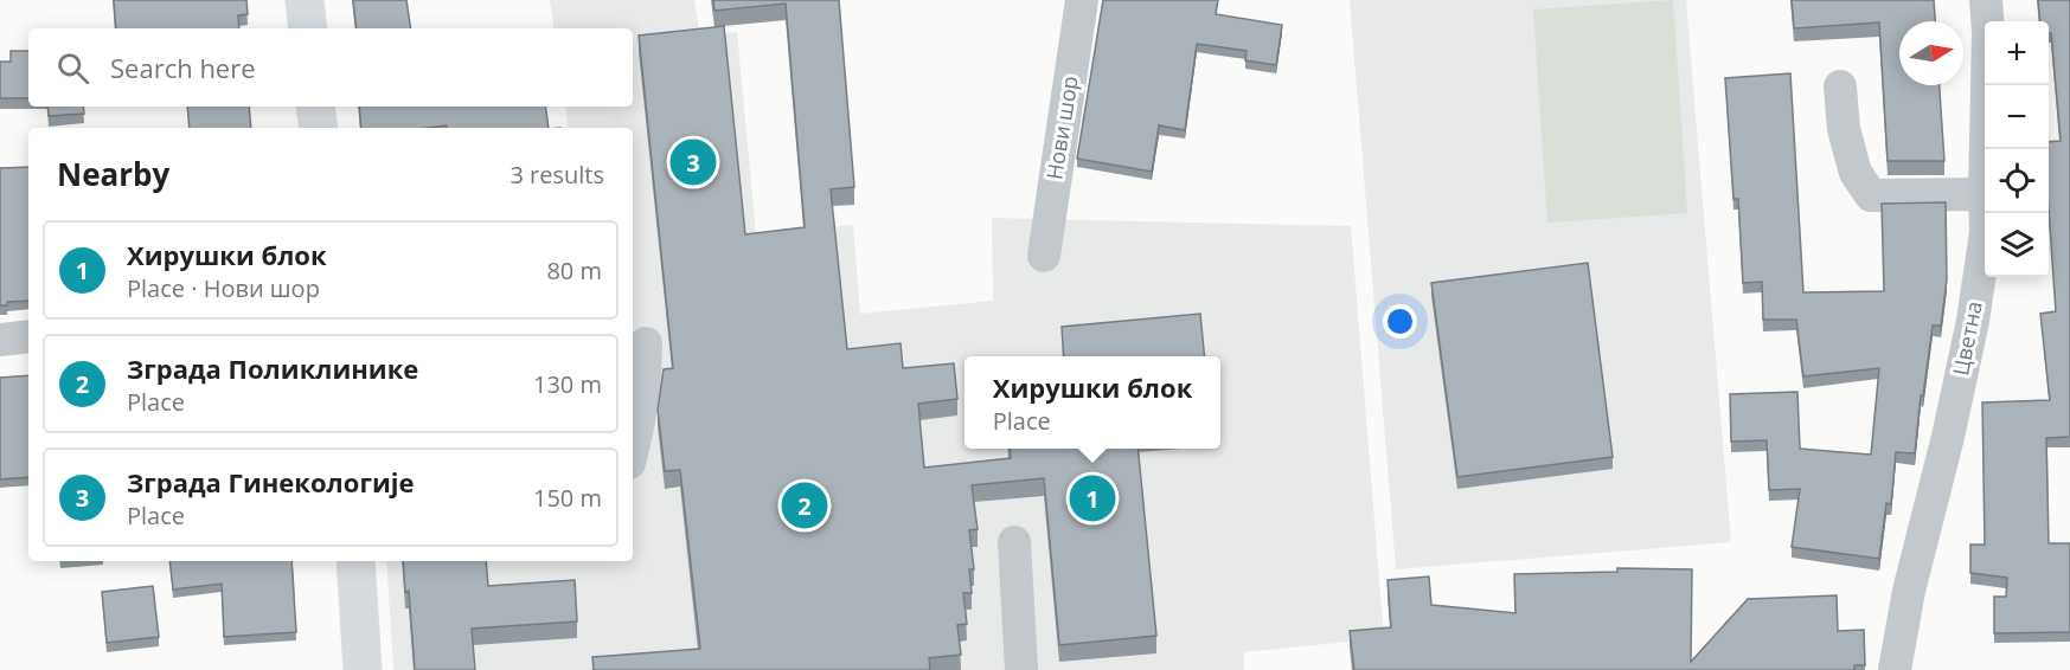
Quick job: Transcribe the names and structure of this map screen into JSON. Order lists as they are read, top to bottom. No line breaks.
{"streets":{"street":["Нови шор","Цветна"]},"north":"right","page":{"map_buttons":["+","−"],"search":"Search here","heading":["Nearby","3 results"],"pins":["3","1","2"],"list":[{"mark":"1","name":"Хирушки блок","note":"Place · Нови шор","value":"80 m"},{"mark":"2","name":"Зграда Поликлинике","note":"Place","value":"130 m"},{"mark":"3","name":"Зграда Гинекологије","note":"Place","value":"150 m"}],"popup":["Хирушки блок","Place"]}}
